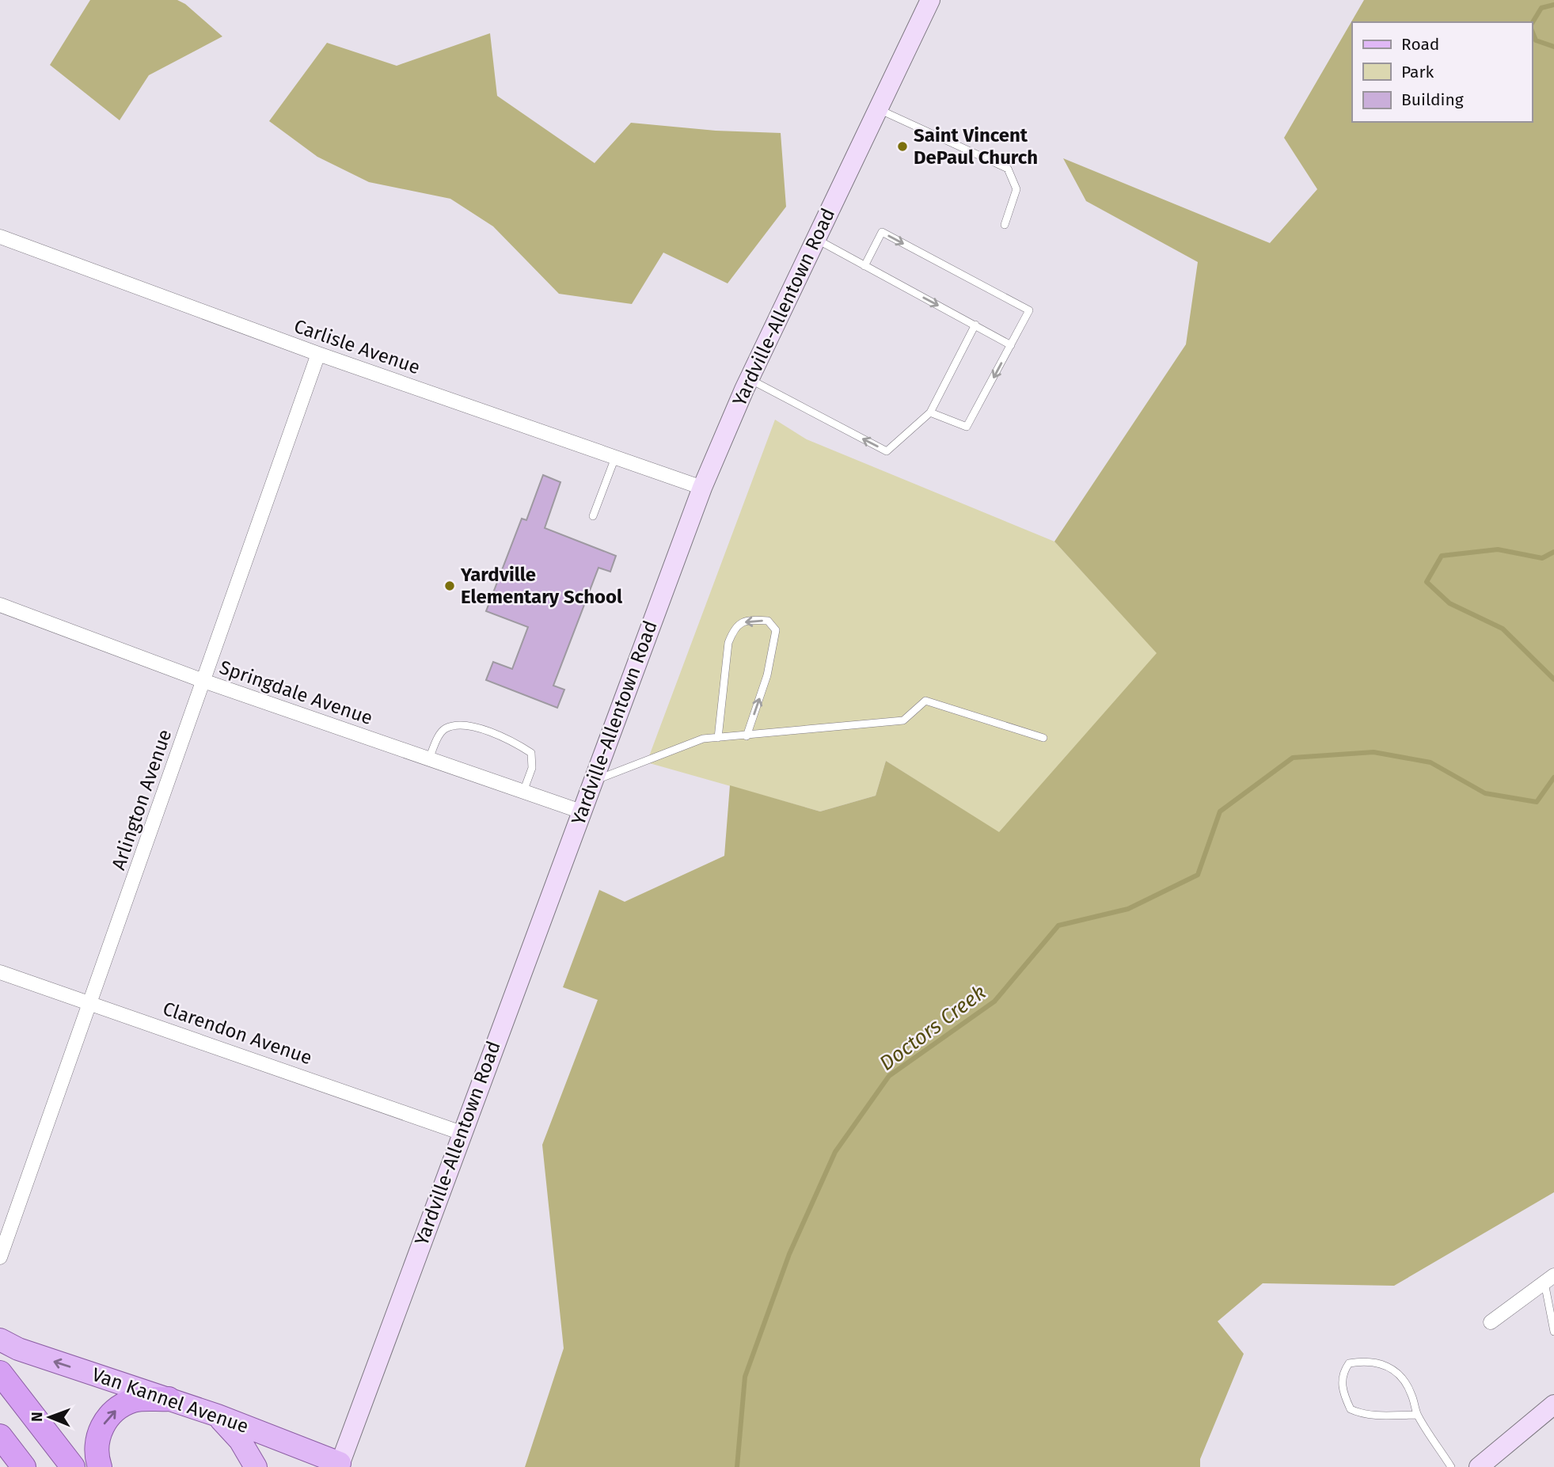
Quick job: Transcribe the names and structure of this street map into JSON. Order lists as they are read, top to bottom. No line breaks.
{"streets":{"main road":["Yardville-Allentown Road","Van Kannel Avenue"],"street":["Carlisle Avenue","Springdale Avenue","Arlington Avenue","Clarendon Avenue"]},"crossings":[["Yardville-Allentown Road","Carlisle Avenue"],["Yardville-Allentown Road","Springdale Avenue"],["Yardville-Allentown Road","Clarendon Avenue"],["Yardville-Allentown Road","Van Kannel Avenue"],["Carlisle Avenue","Arlington Avenue"],["Springdale Avenue","Arlington Avenue"],["Arlington Avenue","Clarendon Avenue"]],"one_way":["Van Kannel Avenue"],"water":["Doctors Creek"],"places":["Saint Vincent DePaul Church","Yardville Elementary School"],"legend":["Road","Park","Building"],"north":"left"}
